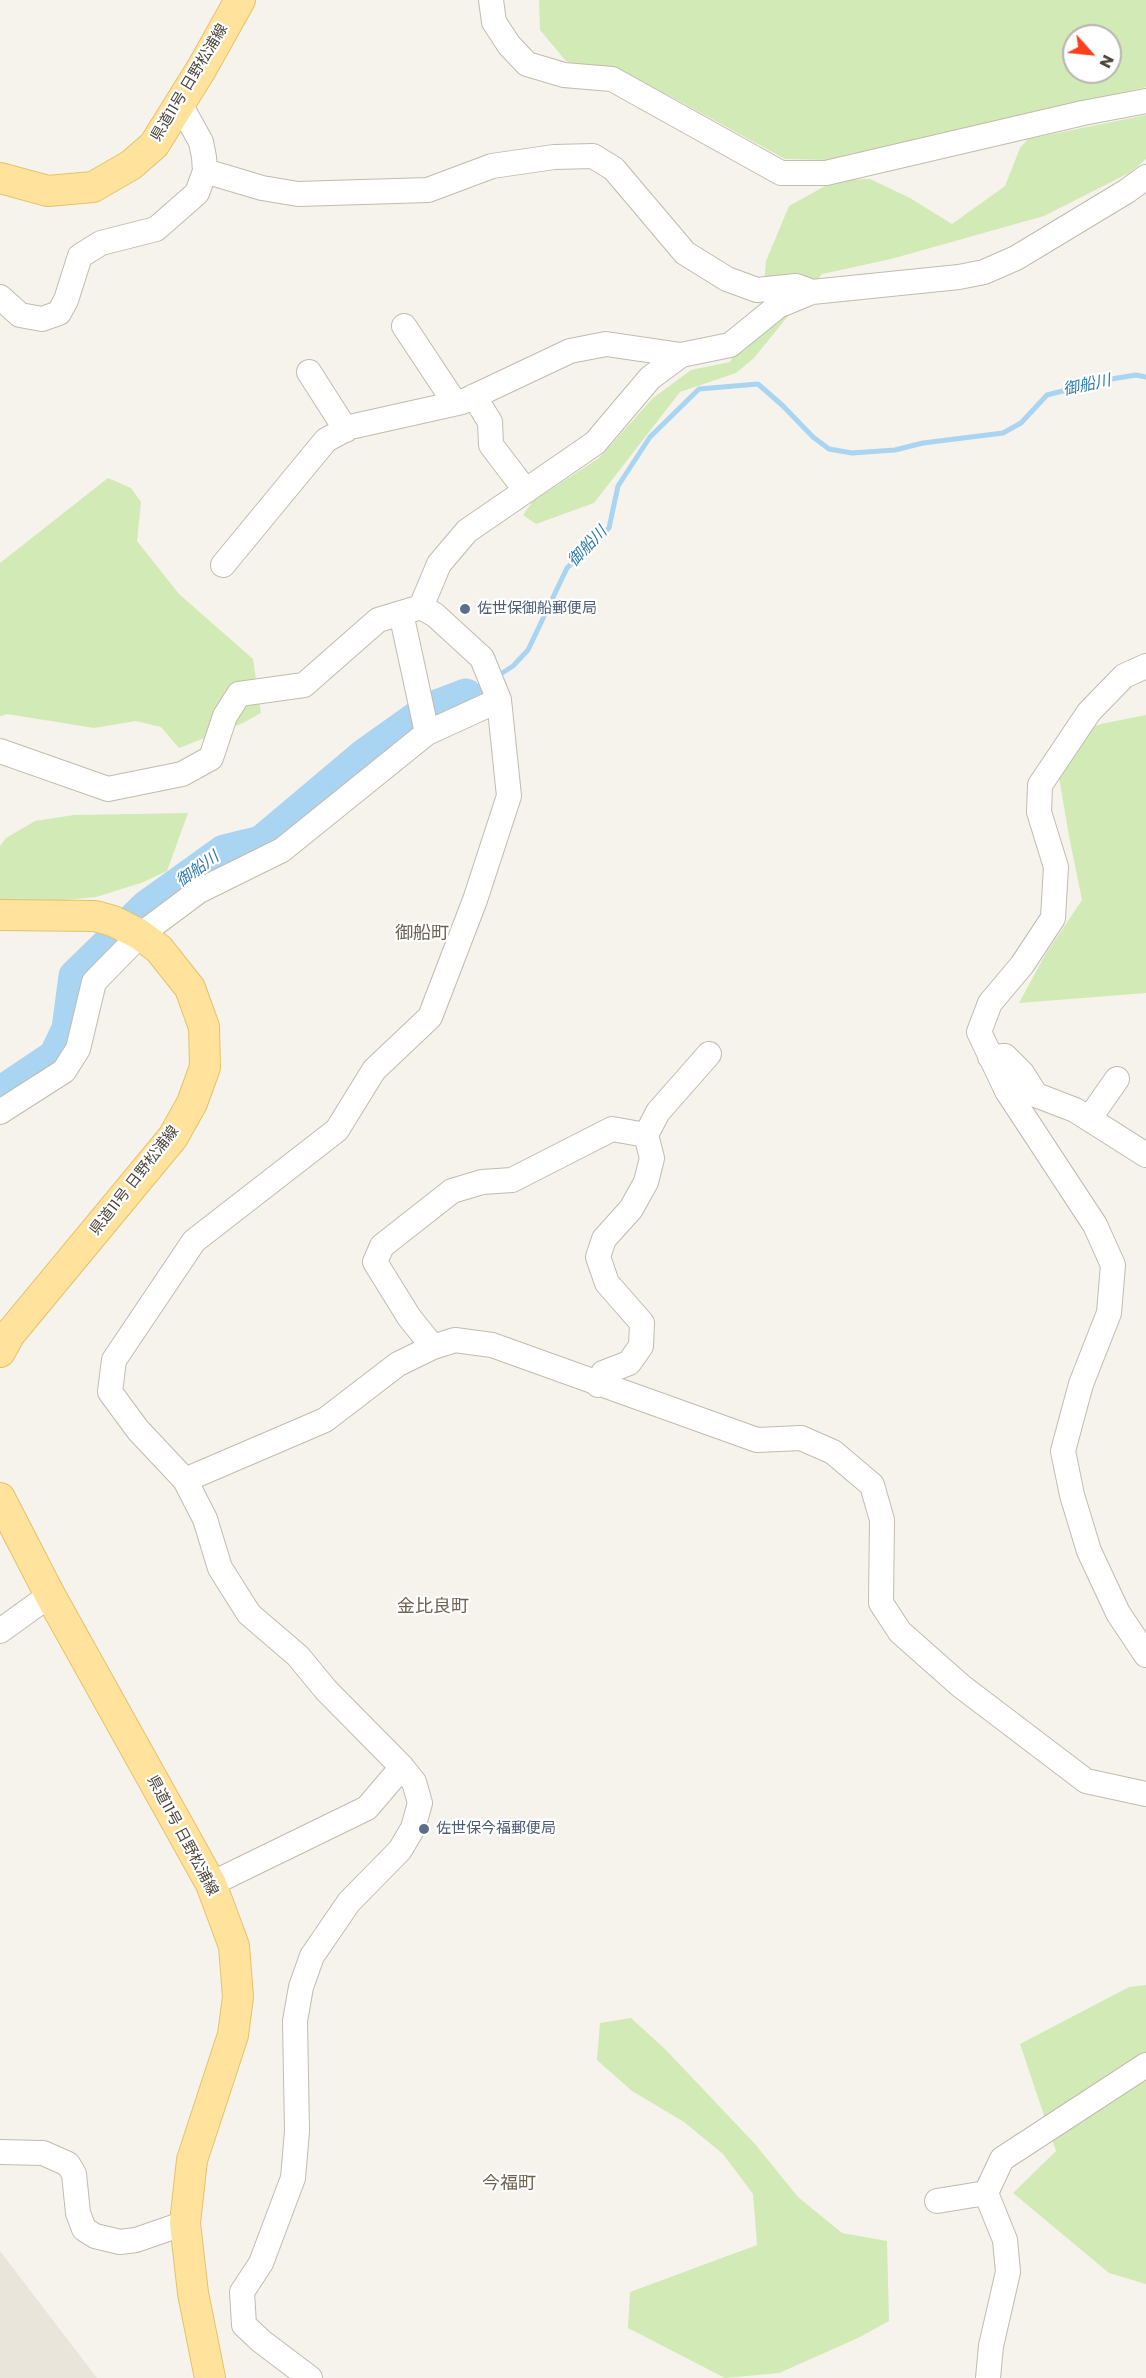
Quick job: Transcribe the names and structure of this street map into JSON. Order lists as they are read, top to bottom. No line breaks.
{"streets":{"main road":["県道11号 日野松浦線"]},"districts":["御船町","金比良町","今福町"],"water":["御船川"],"places":["佐世保御船郵便局","佐世保今福郵便局"],"north":"bottom right"}
